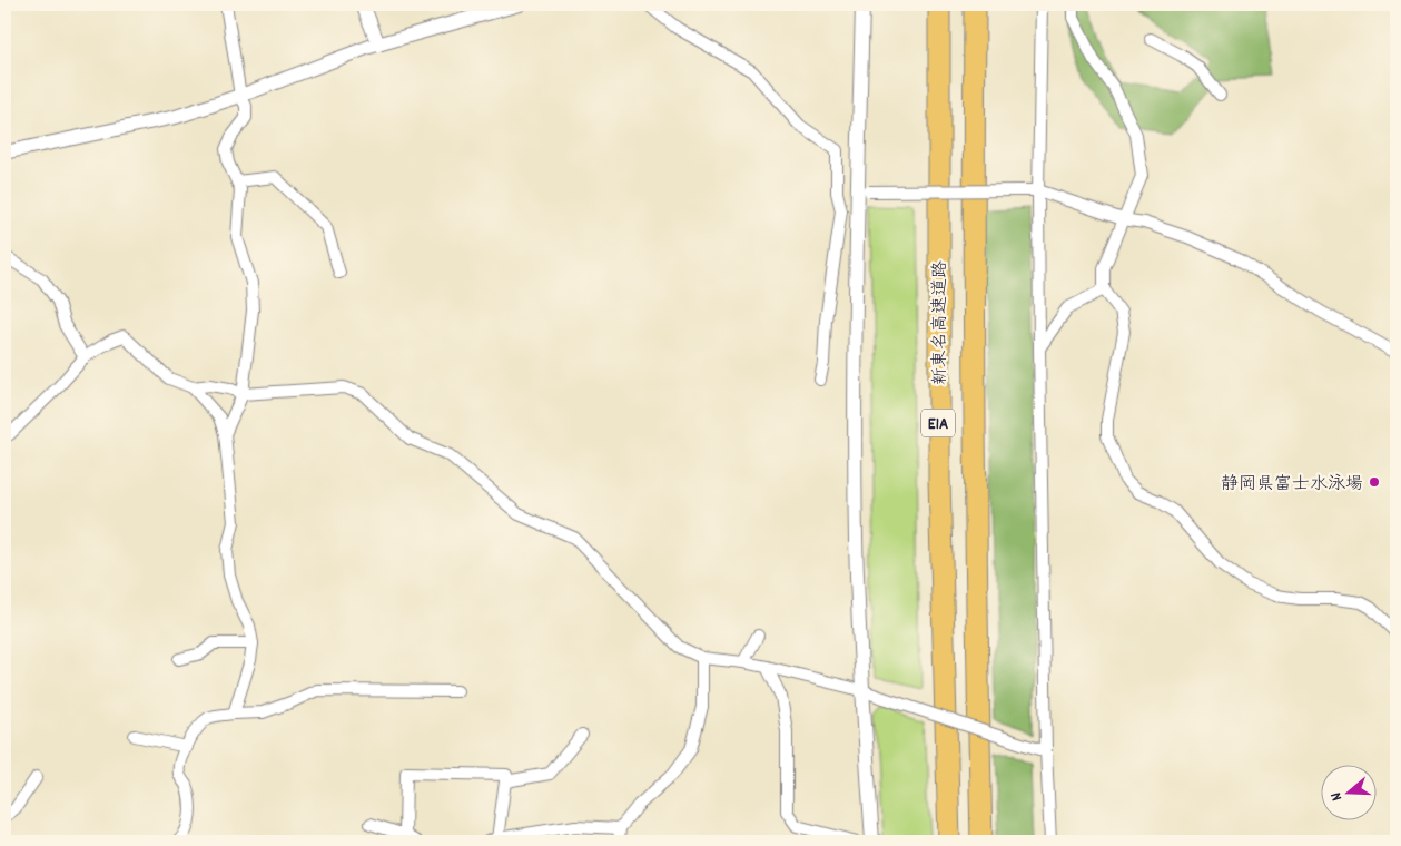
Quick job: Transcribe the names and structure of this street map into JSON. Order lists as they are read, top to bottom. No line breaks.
{"streets":{"highway":["新東名高速道路","E1A"]},"places":["静岡県富士水泳場"],"north":"left"}
